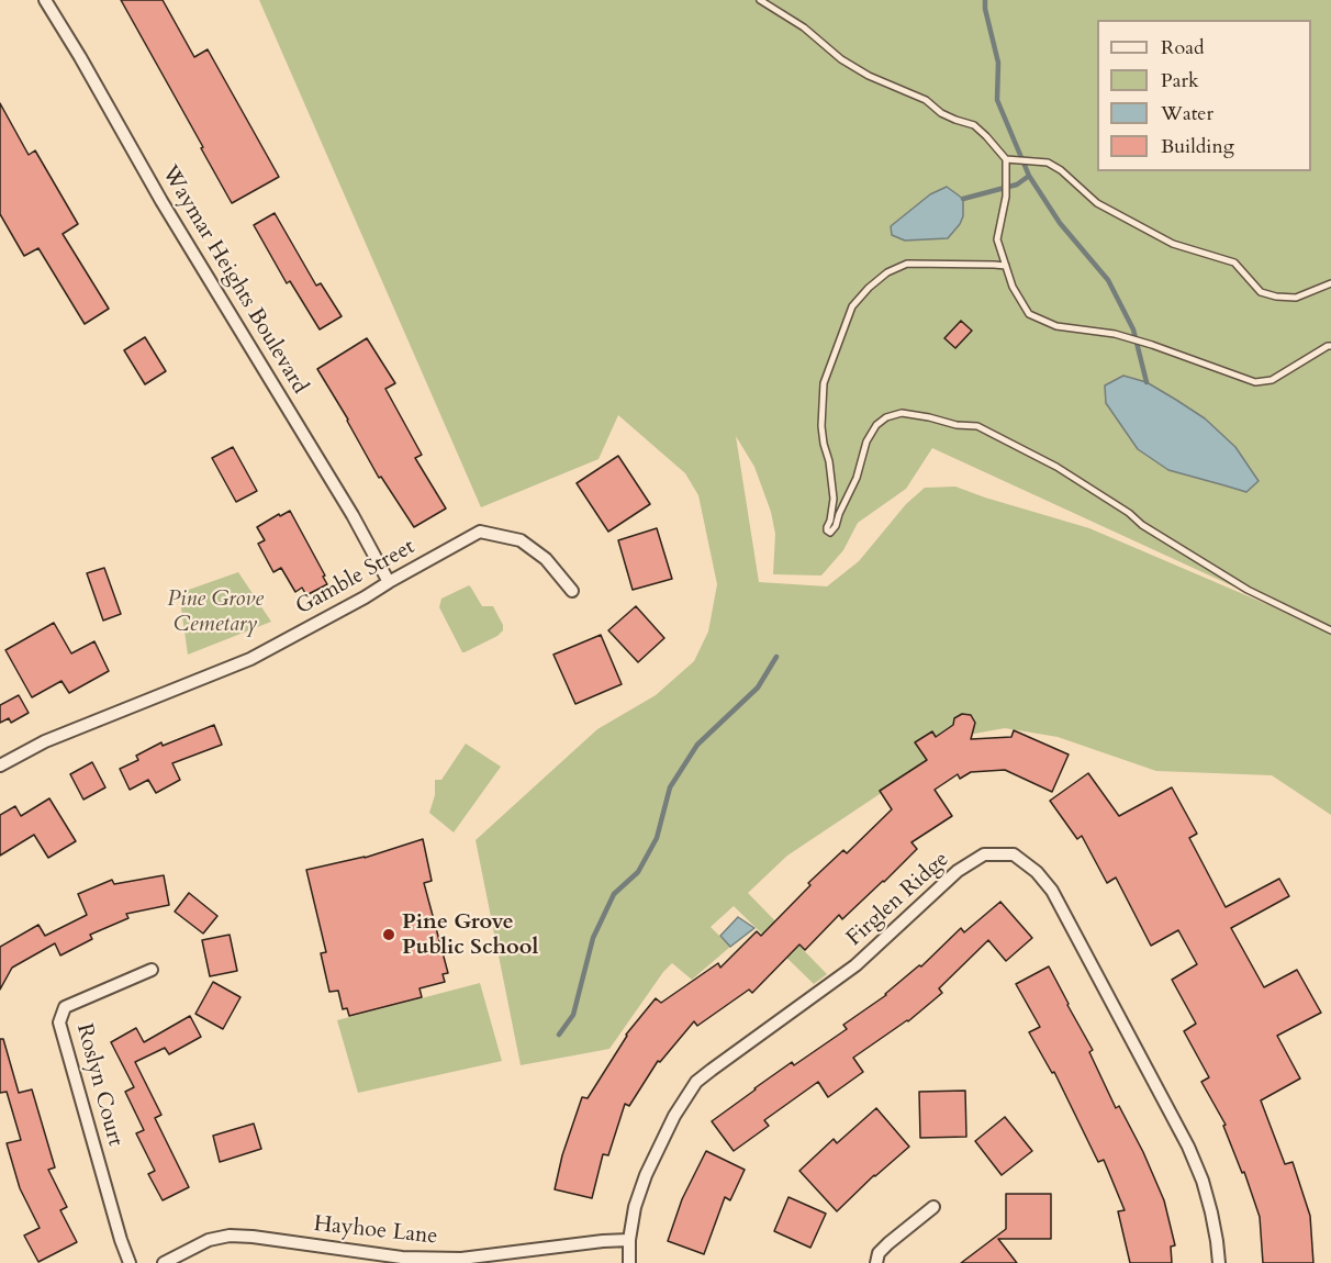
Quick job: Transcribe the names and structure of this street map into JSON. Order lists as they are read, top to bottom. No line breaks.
{"streets":{"street":["Waymar Heights Boulevard","Gamble Street","Firglen Ridge","Roslyn Court","Hayhoe Lane"]},"crossings":[["Waymar Heights Boulevard","Gamble Street"],["Firglen Ridge","Hayhoe Lane"]],"parks":["Pine Grove Cemetary"],"places":["Pine Grove Public School"],"legend":["Road","Park","Water","Building"]}
